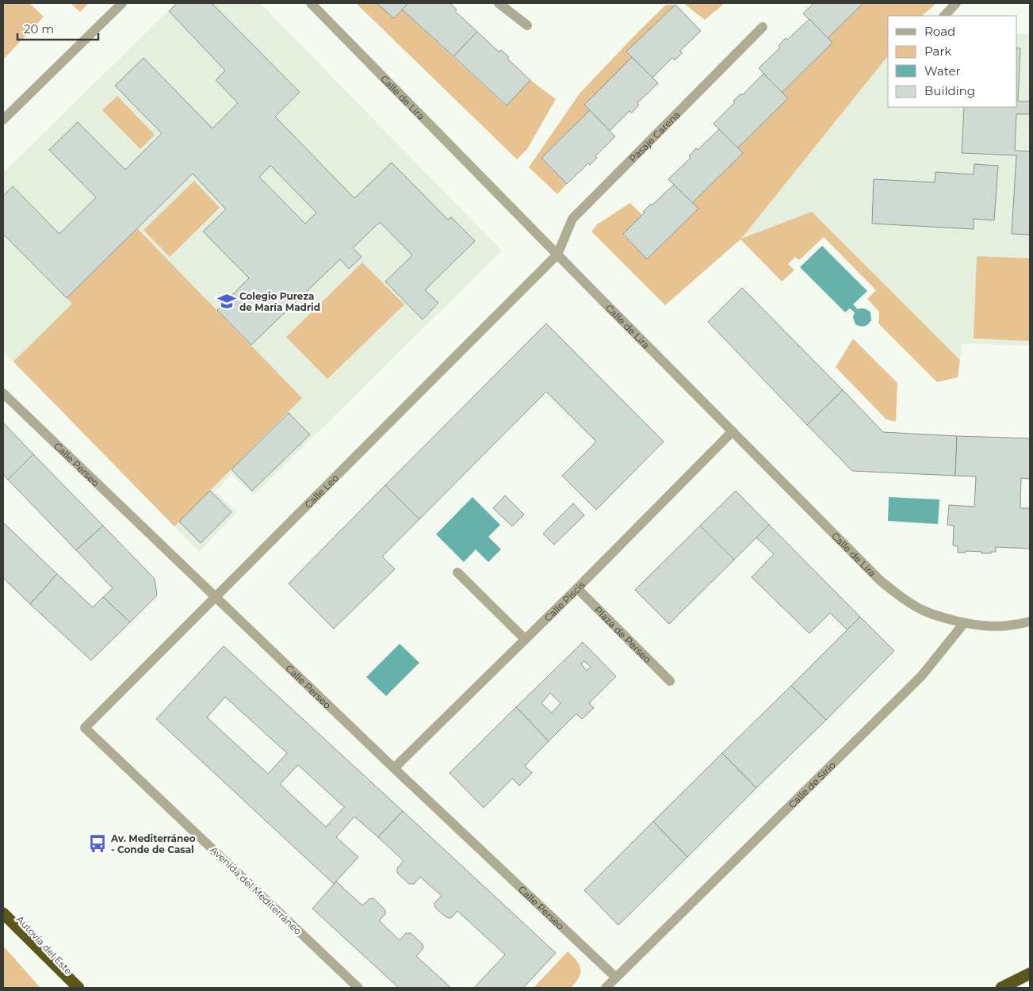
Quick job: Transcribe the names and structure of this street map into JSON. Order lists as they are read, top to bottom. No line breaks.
{"streets":{"highway":["Autovía del Este"],"street":["Calle de Lira","Pasaje Carena","Calle Perseo","Calle Leo","Calle Piscis","Plaza de Perseo","Calle de Sirio","Avenida del Mediterráneo"]},"crossings":[["Calle de Lira","Pasaje Carena"],["Calle de Lira","Calle Leo"],["Calle de Lira","Calle Piscis"],["Calle de Lira","Calle de Sirio"],["Pasaje Carena","Calle Leo"],["Calle Perseo","Calle Leo"],["Calle Perseo","Calle Piscis"],["Calle Perseo","Calle de Sirio"],["Calle Leo","Avenida del Mediterráneo"],["Calle Piscis","Plaza de Perseo"]],"places":{"school or university":["Colegio Pureza de María Madrid"],"bus stop":["Av. Mediterráneo - Conde de Casal"]},"legend":["Road","Park","Water","Building"],"scale_bar":"20 m"}
